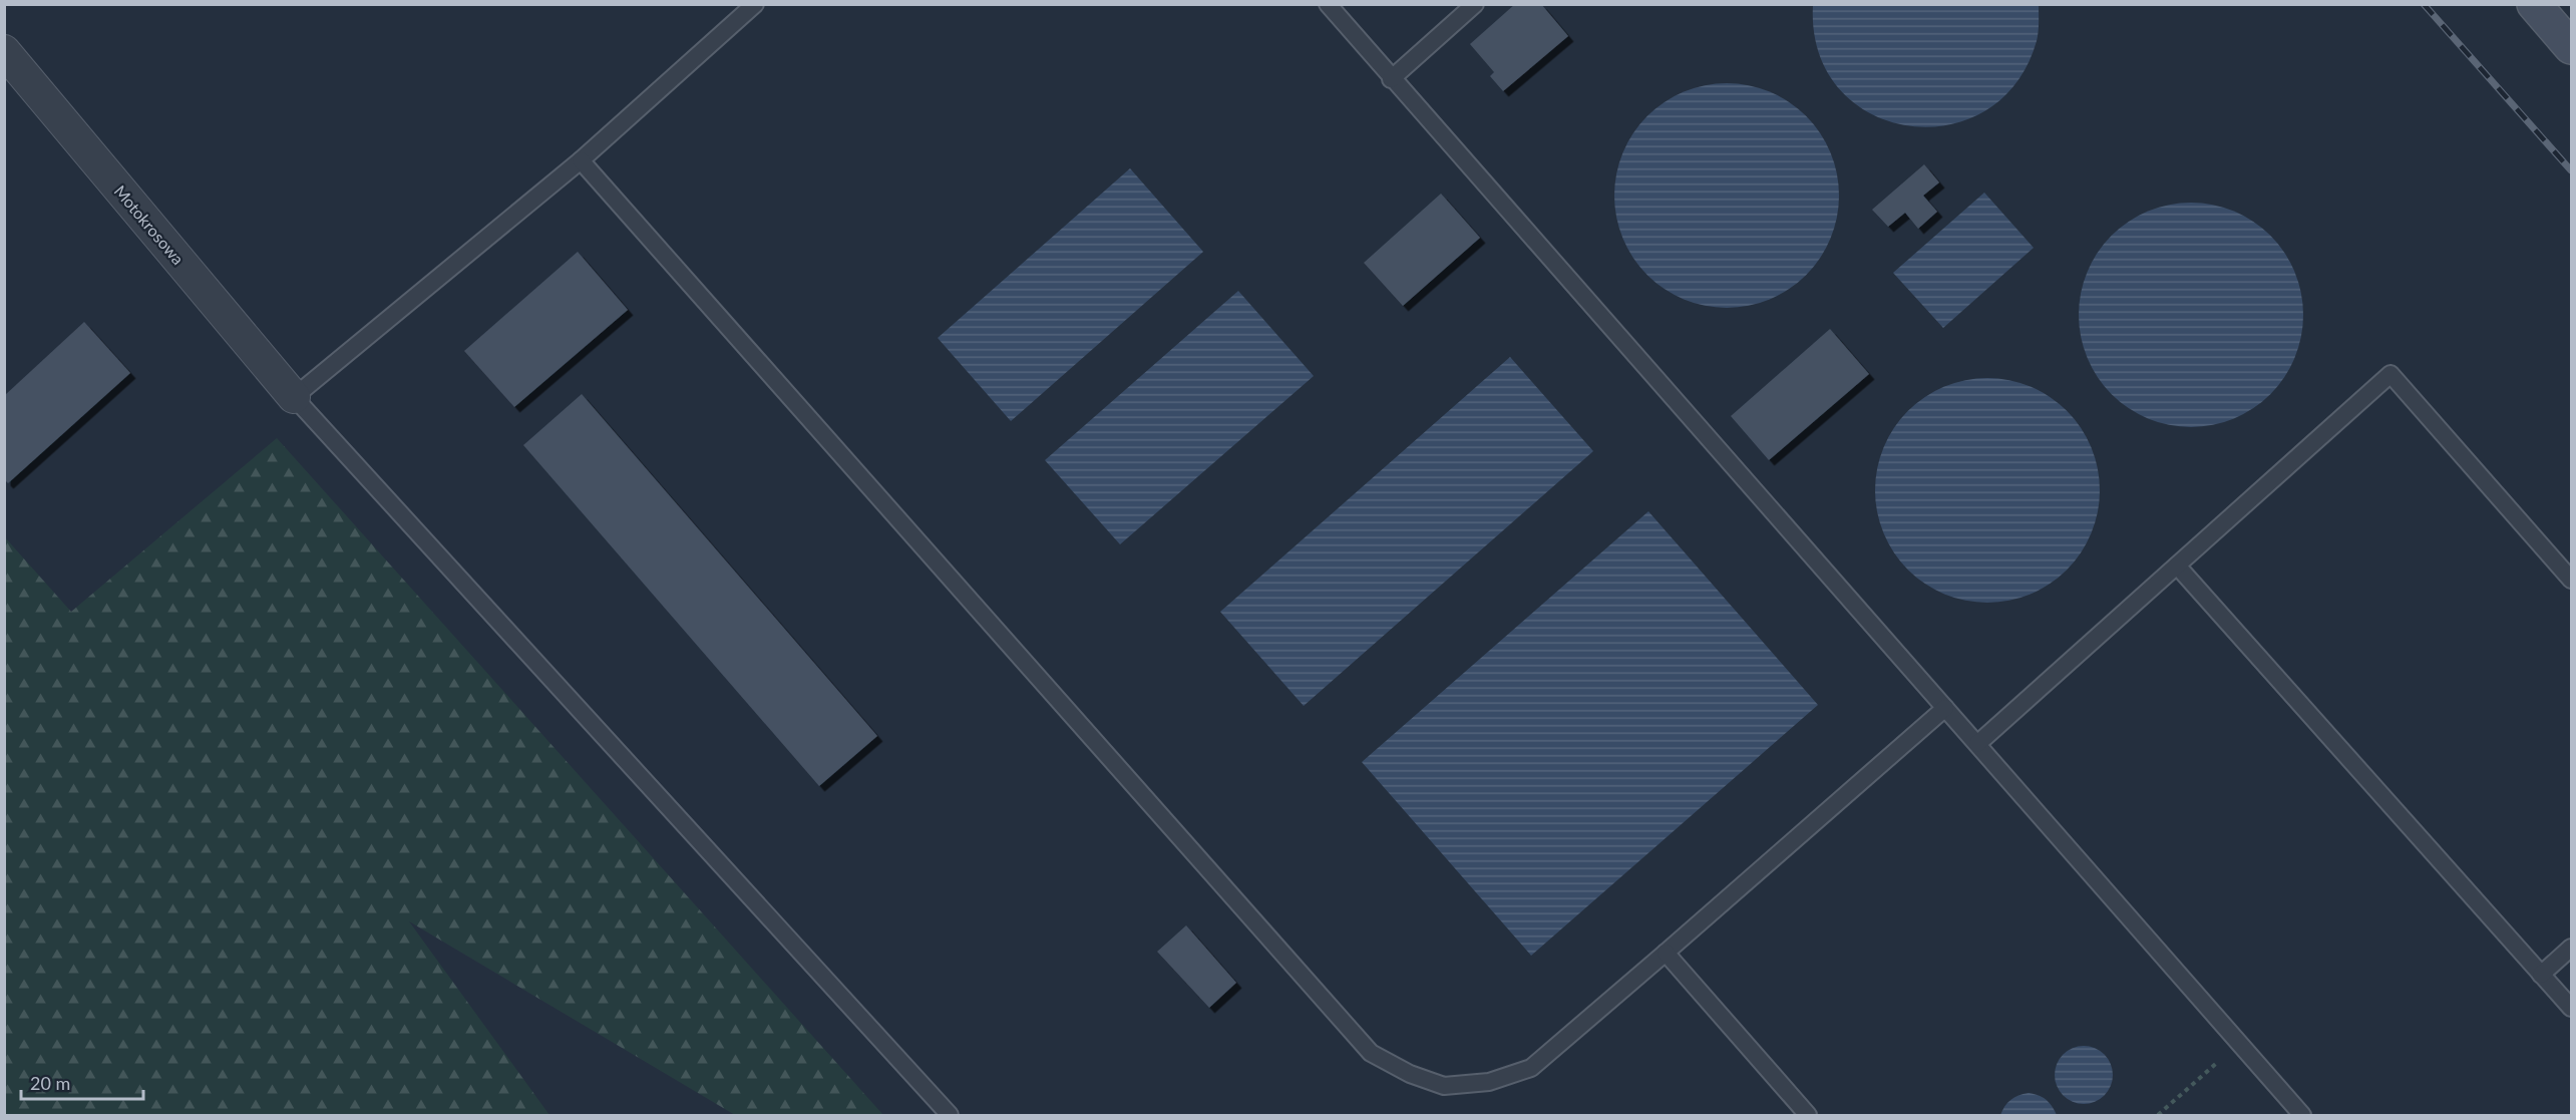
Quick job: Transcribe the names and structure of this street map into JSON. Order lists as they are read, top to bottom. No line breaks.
{"streets":{"street":["Motokrosowa"]},"scale_bar":"20 m"}
